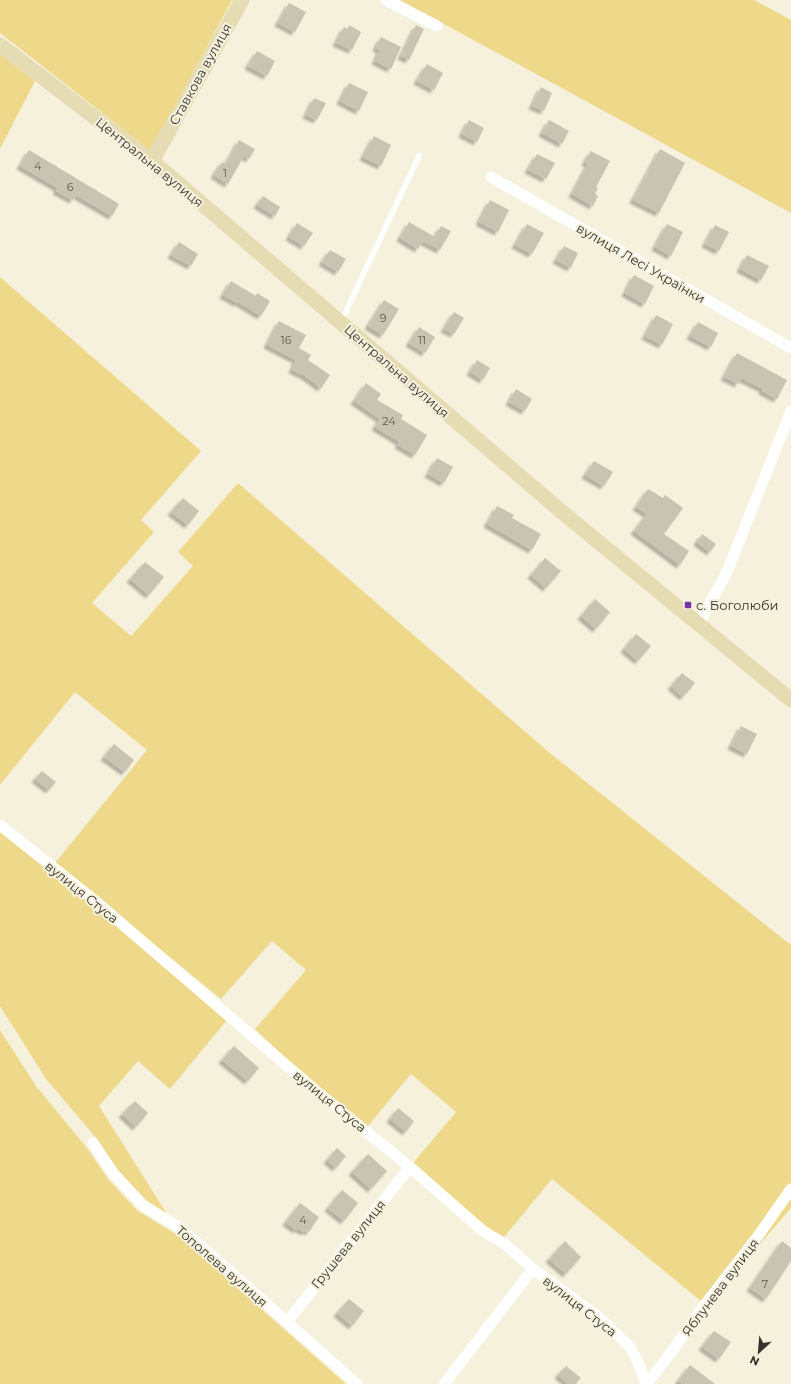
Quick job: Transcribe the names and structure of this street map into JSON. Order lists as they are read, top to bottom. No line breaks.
{"streets":{"street":["Ставкова вулиця","Центральна вулиця","вулиця Лесі Українки","вулиця Стуса","Грушева вулиця","Тополева вулиця","Яблунева вулиця"]},"crossings":[["Ставкова вулиця","Центральна вулиця"],["вулиця Стуса","Грушева вулиця"],["вулиця Стуса","Яблунева вулиця"],["Грушева вулиця","Тополева вулиця"]],"places":{"transit":["с. Боголюби"]},"house_numbers":["4","1","6","9","16","11","24","4","7"],"north":"bottom left"}
